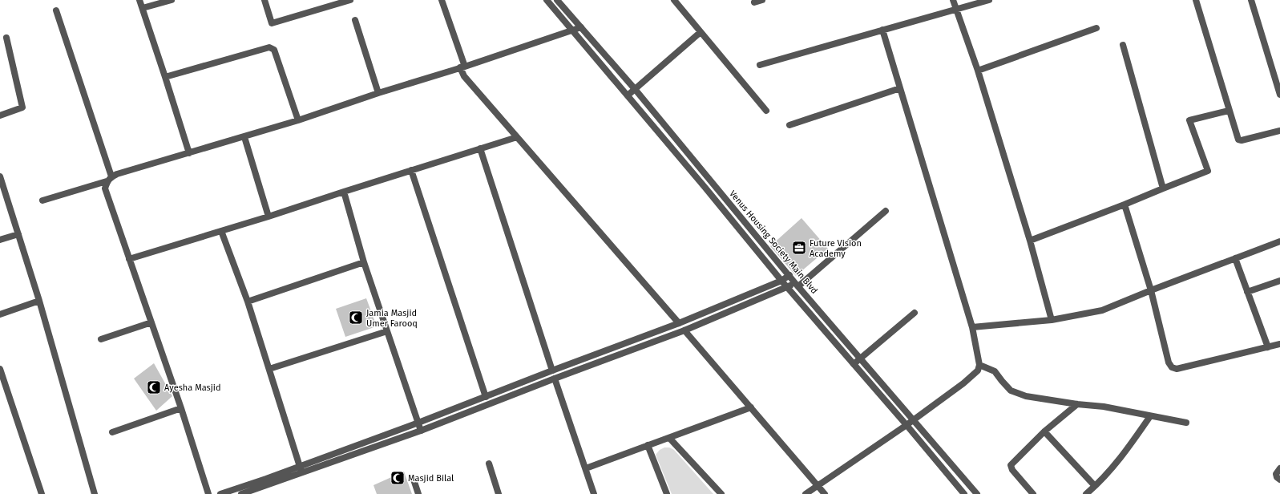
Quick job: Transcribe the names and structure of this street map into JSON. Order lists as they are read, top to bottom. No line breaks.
{"streets":{"street":["Venus Housing Society Main Blvd"]},"places":{"office":["Future Vision Academy"],"mosque":["Jamia Masjid Umer Farooq","Ayesha Masjid","Masjid Bilal"]}}
